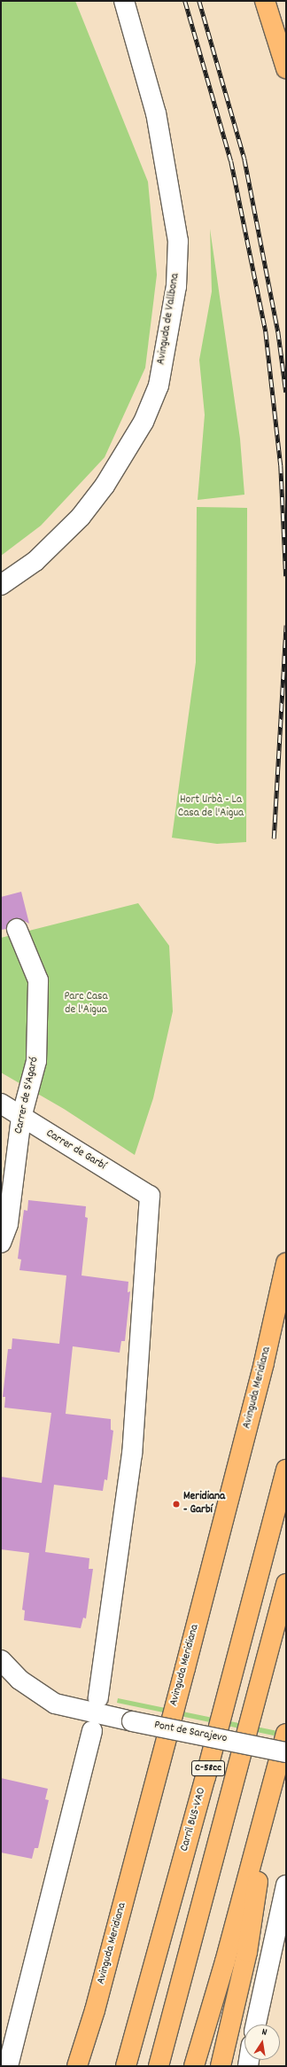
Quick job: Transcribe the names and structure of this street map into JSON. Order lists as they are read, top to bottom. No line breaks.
{"streets":{"highway":["Avinguda Meridiana","C-58cc","Carril BUS-VAO"],"street":["Avinguda de Vallbona","Carrer de S'Agaró","Carrer de Garbí","Pont de Sarajevo"]},"crossings":[["Carrer de S'Agaró","Carrer de Garbí"],["Carrer de Garbí","Pont de Sarajevo"]],"parks":["Hort Urbà - La Casa de l'Aigua","Parc Casa de l'Aigua"],"places":["Meridiana - Garbí"],"north":"top"}
